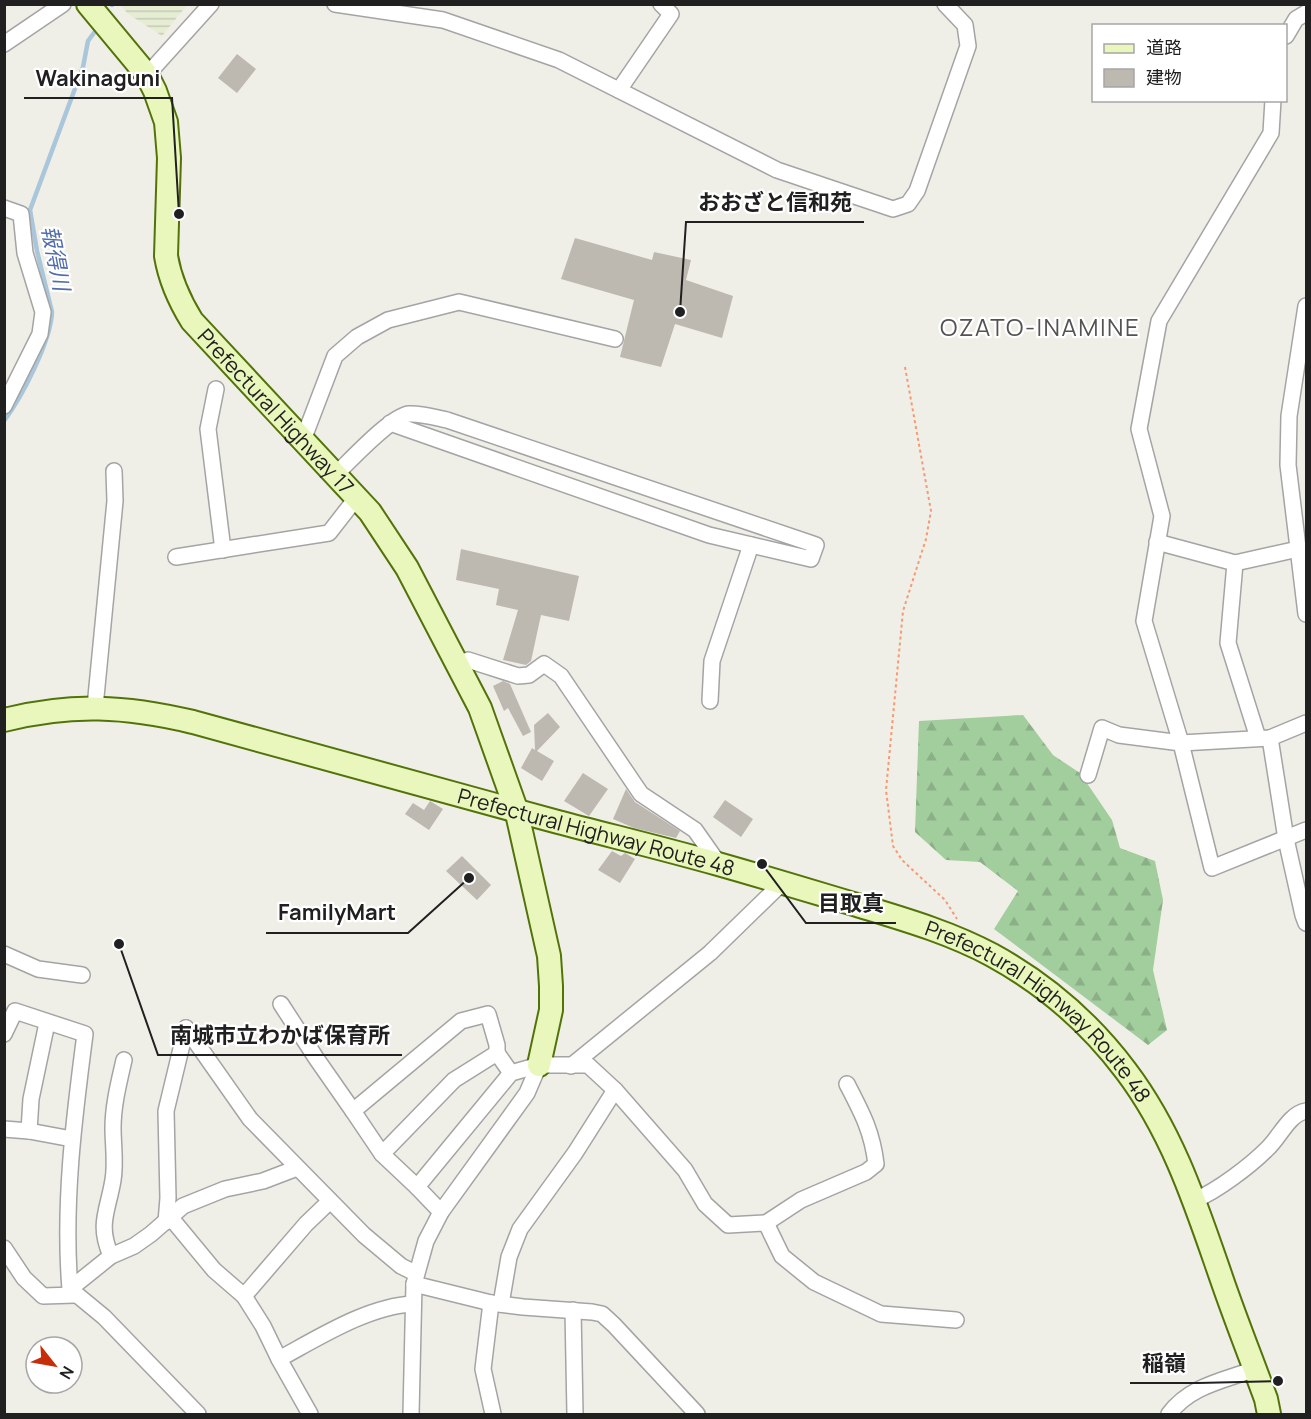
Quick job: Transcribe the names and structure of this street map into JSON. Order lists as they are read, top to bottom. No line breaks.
{"streets":{"main road":["Prefectural Highway 17","Prefectural Highway Route 48"]},"crossings":[["Prefectural Highway 17","Prefectural Highway Route 48"]],"districts":["OZATO-INAMINE"],"water":["報得川"],"places":["Wakinaguni","おおざと信和苑","目取真","FamilyMart","南城市立わかば保育所","稲嶺"],"legend":["道路","建物"],"north":"bottom right"}
